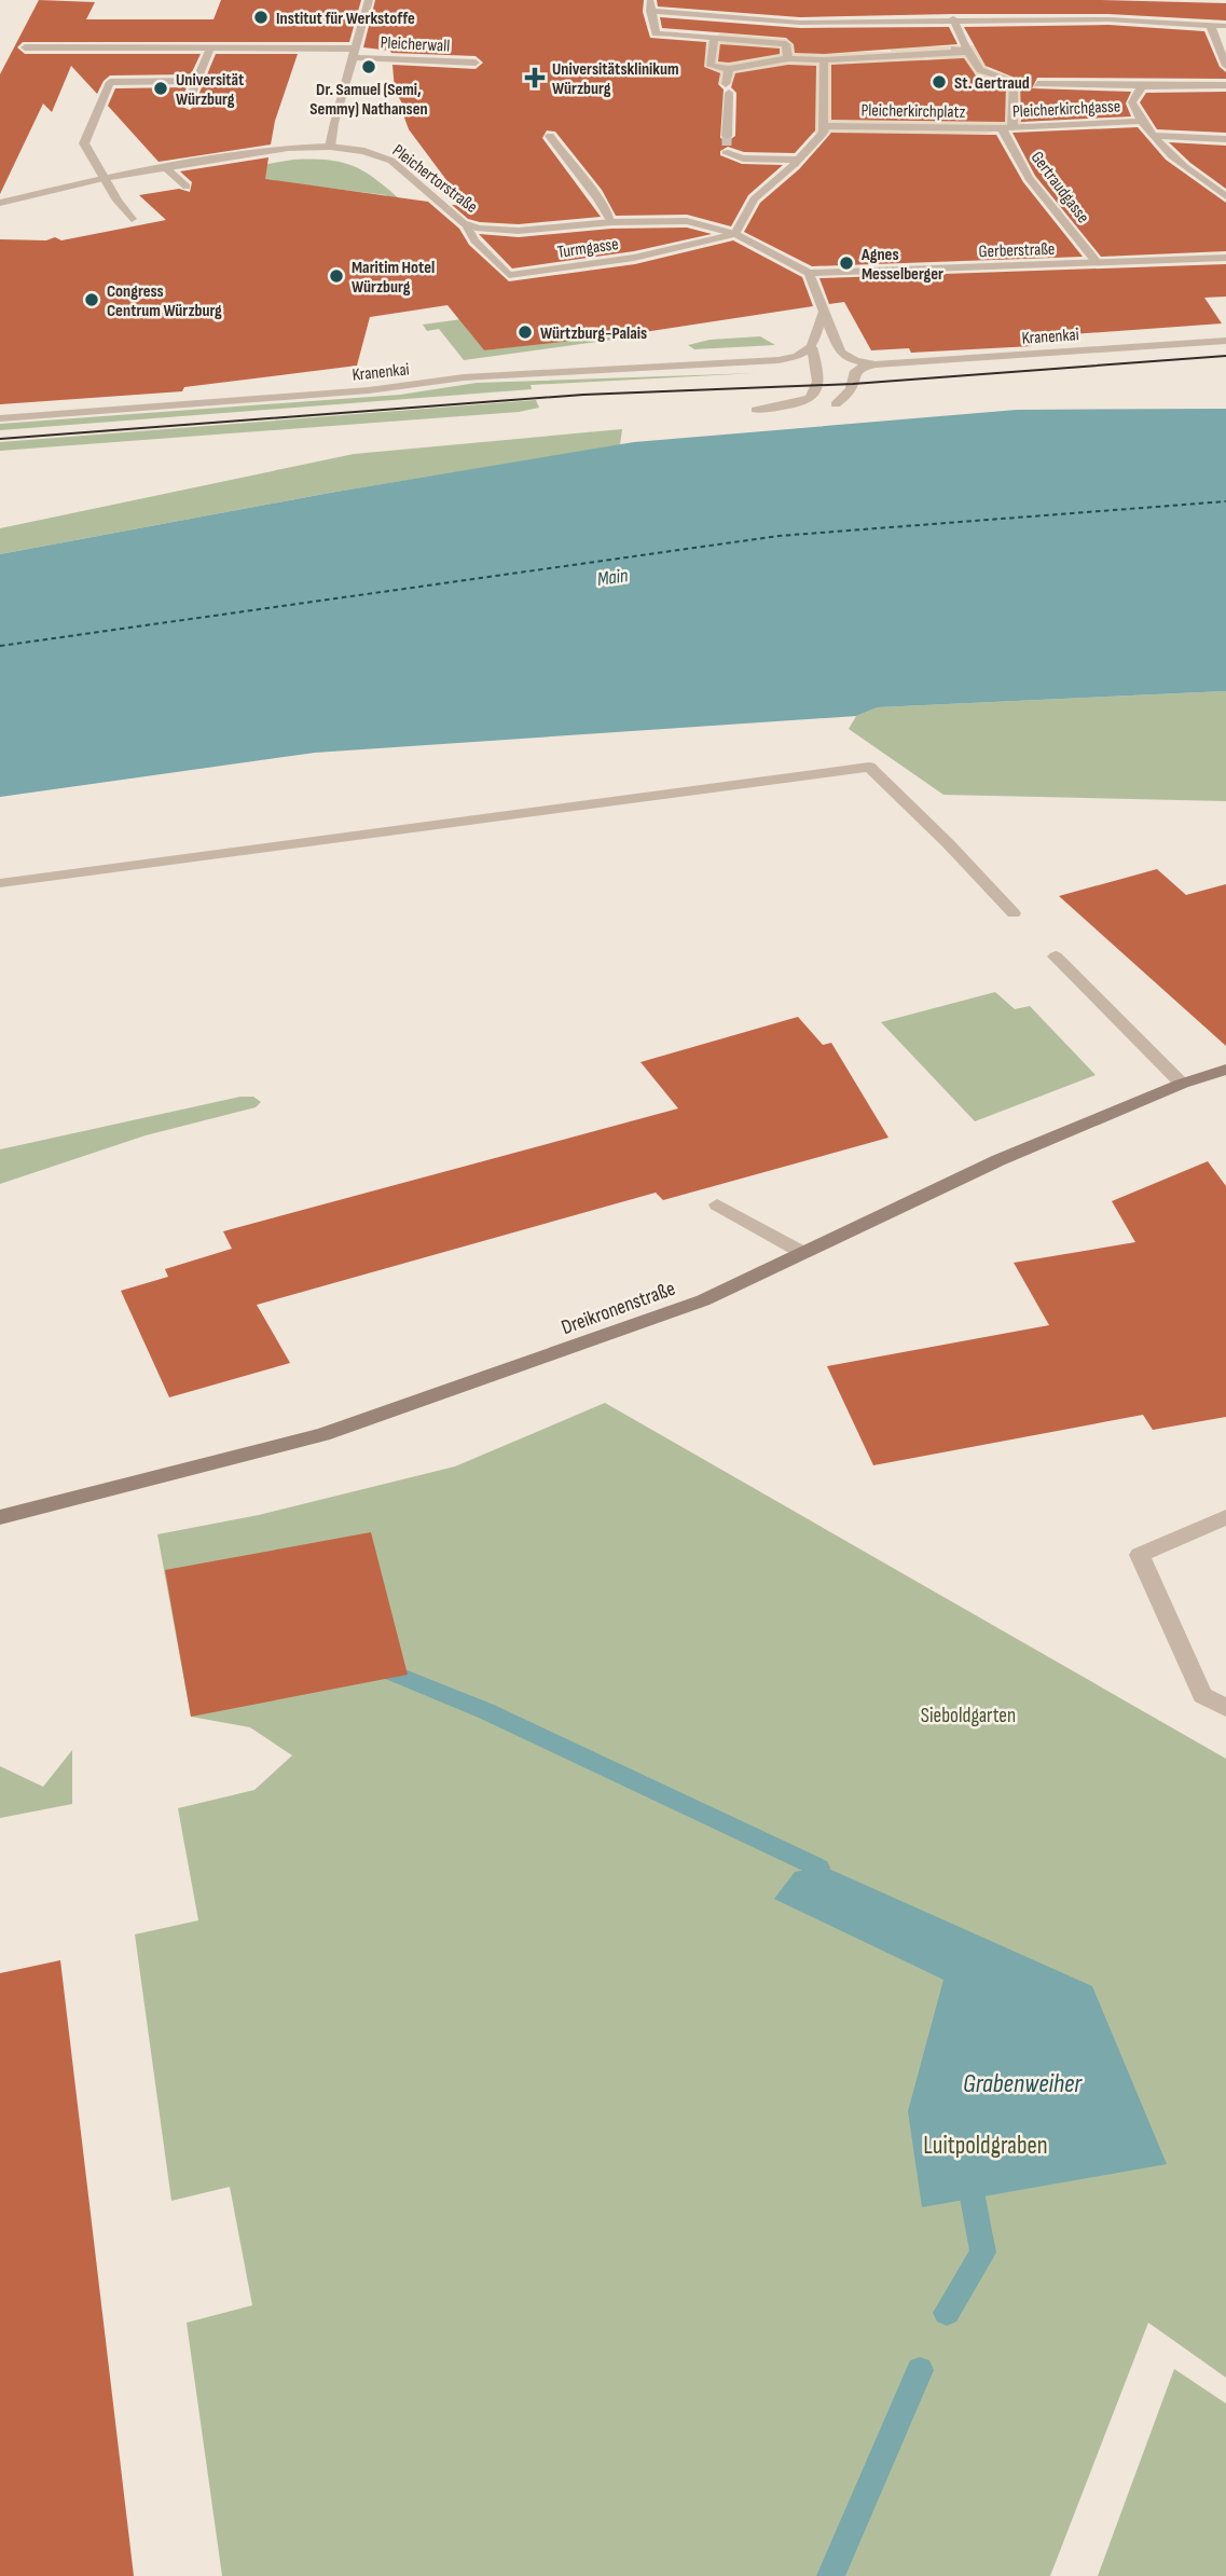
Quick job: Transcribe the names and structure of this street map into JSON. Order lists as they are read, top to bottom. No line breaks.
{"streets":{"main road":["Dreikronenstraße"],"street":["Pleicherwall","Pleicherkirchgasse","Pleicherkirchplatz","Pleichertorstraße","Gertraudgasse","Turmgasse","Gerberstraße","Kranenkai"]},"crossings":[["Pleicherwall","Pleichertorstraße"],["Pleicherkirchgasse","Pleicherkirchplatz"],["Pleicherkirchgasse","Gertraudgasse"],["Pleicherkirchplatz","Gertraudgasse"],["Pleichertorstraße","Turmgasse"],["Pleichertorstraße","Gerberstraße"],["Gertraudgasse","Gerberstraße"]],"water":["Main","Grabenweiher"],"parks":["Sieboldgarten","Luitpoldgraben"],"places":{"other":["Institut für Werkstoffe","Dr. Samuel (Semi, Semmy) Nathansen","St. Gertraud","Universität Würzburg","Agnes Messelberger","Maritim Hotel Würzburg","Congress Centrum Würzburg","Würtzburg-Palais"],"health":["Universitätsklinikum Würzburg"]}}
